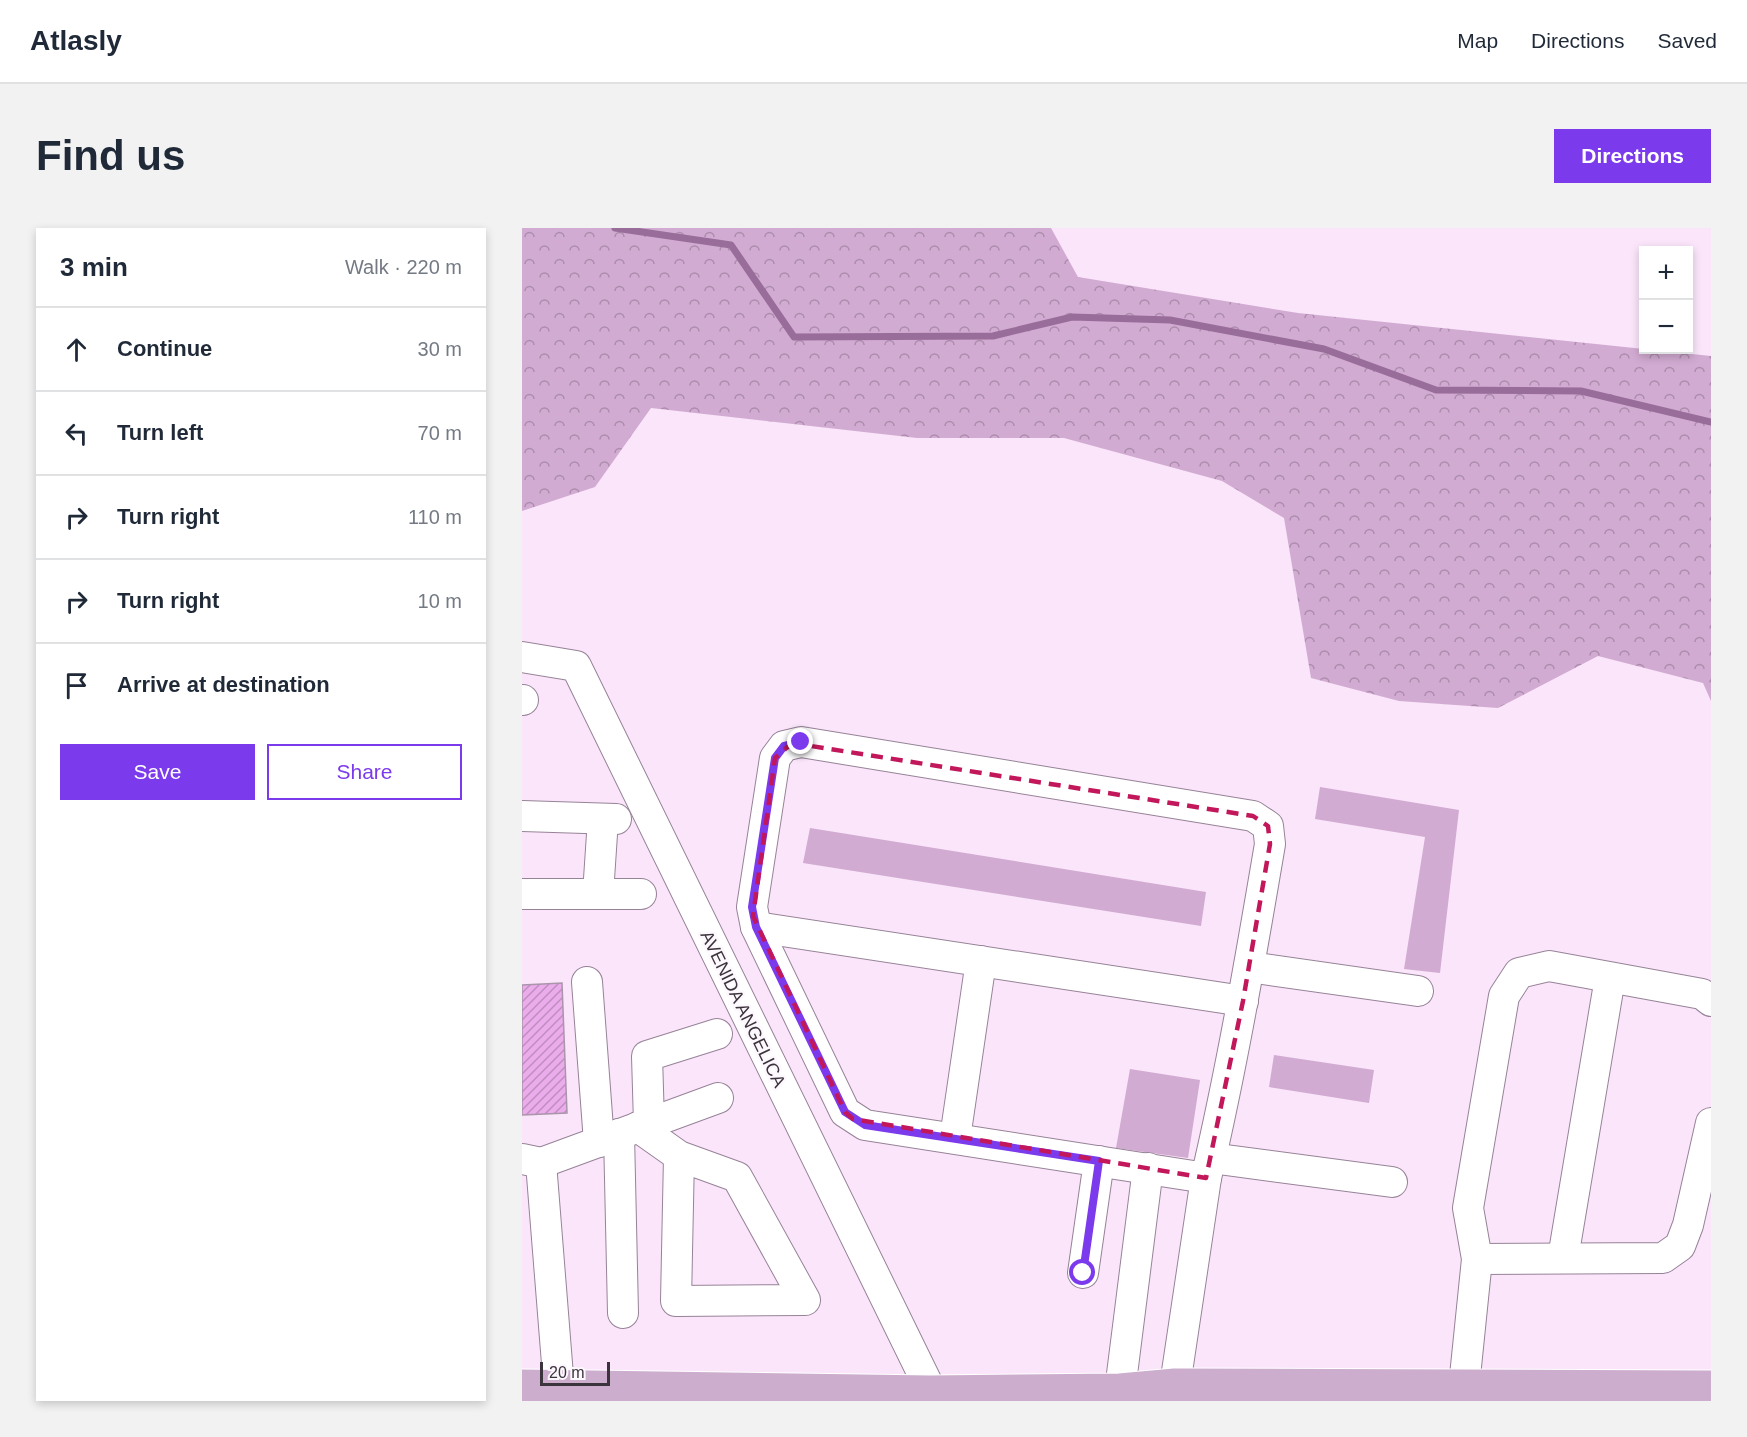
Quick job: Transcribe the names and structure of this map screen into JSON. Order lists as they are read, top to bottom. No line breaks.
{"streets":{"street":["AVENIDA ANGELICA"]},"scale_bar":"20 m","page":{"header":"Atlasly","nav":["Map","Directions","Saved"],"buttons":["Directions",["Save","Share"]],"title":"Find us","heading":["3 min","Walk · 220 m"],"map_buttons":["+","−"],"list":[["Continue","30 m"],["Turn left","70 m"],["Turn right","110 m"],["Turn right","10 m"],"Arrive at destination"],"scale":"20 m"}}
